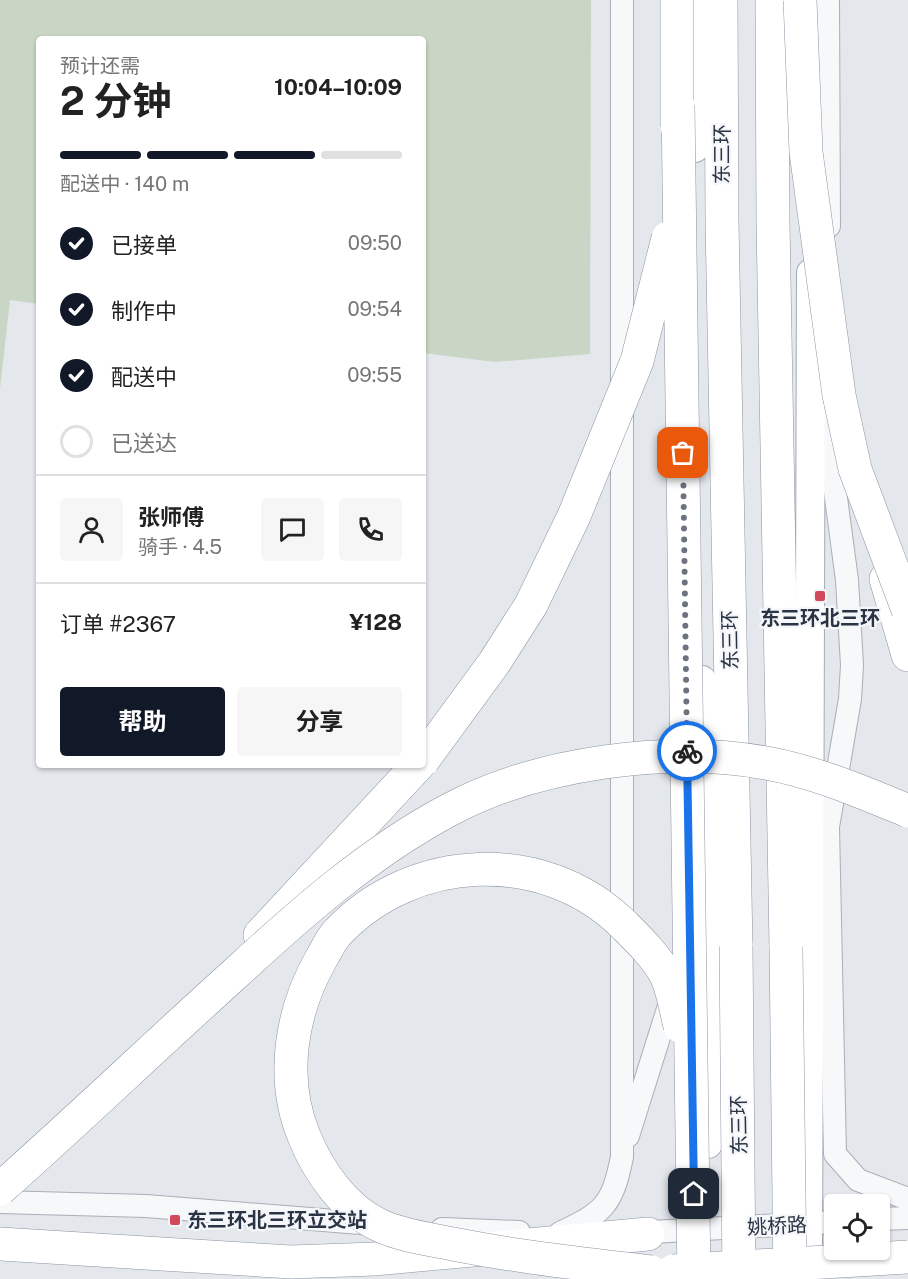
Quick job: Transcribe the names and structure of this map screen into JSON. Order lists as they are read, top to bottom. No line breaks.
{"streets":{"highway":["东三环"],"street":["姚桥路"]},"places":{"transit":["东三环北三环","东三环北三环立交站"]},"page":{"heading":["2 分钟","预计还需","10:04–10:09"],"panel":["张师傅","骑手 · 4.5","订单 #2367","¥128"],"bar":"配送中 · 140 m","list":[["已接单","09:50"],["制作中","09:54"],["配送中","09:55"],"已送达"],"buttons":["帮助","分享"]}}
